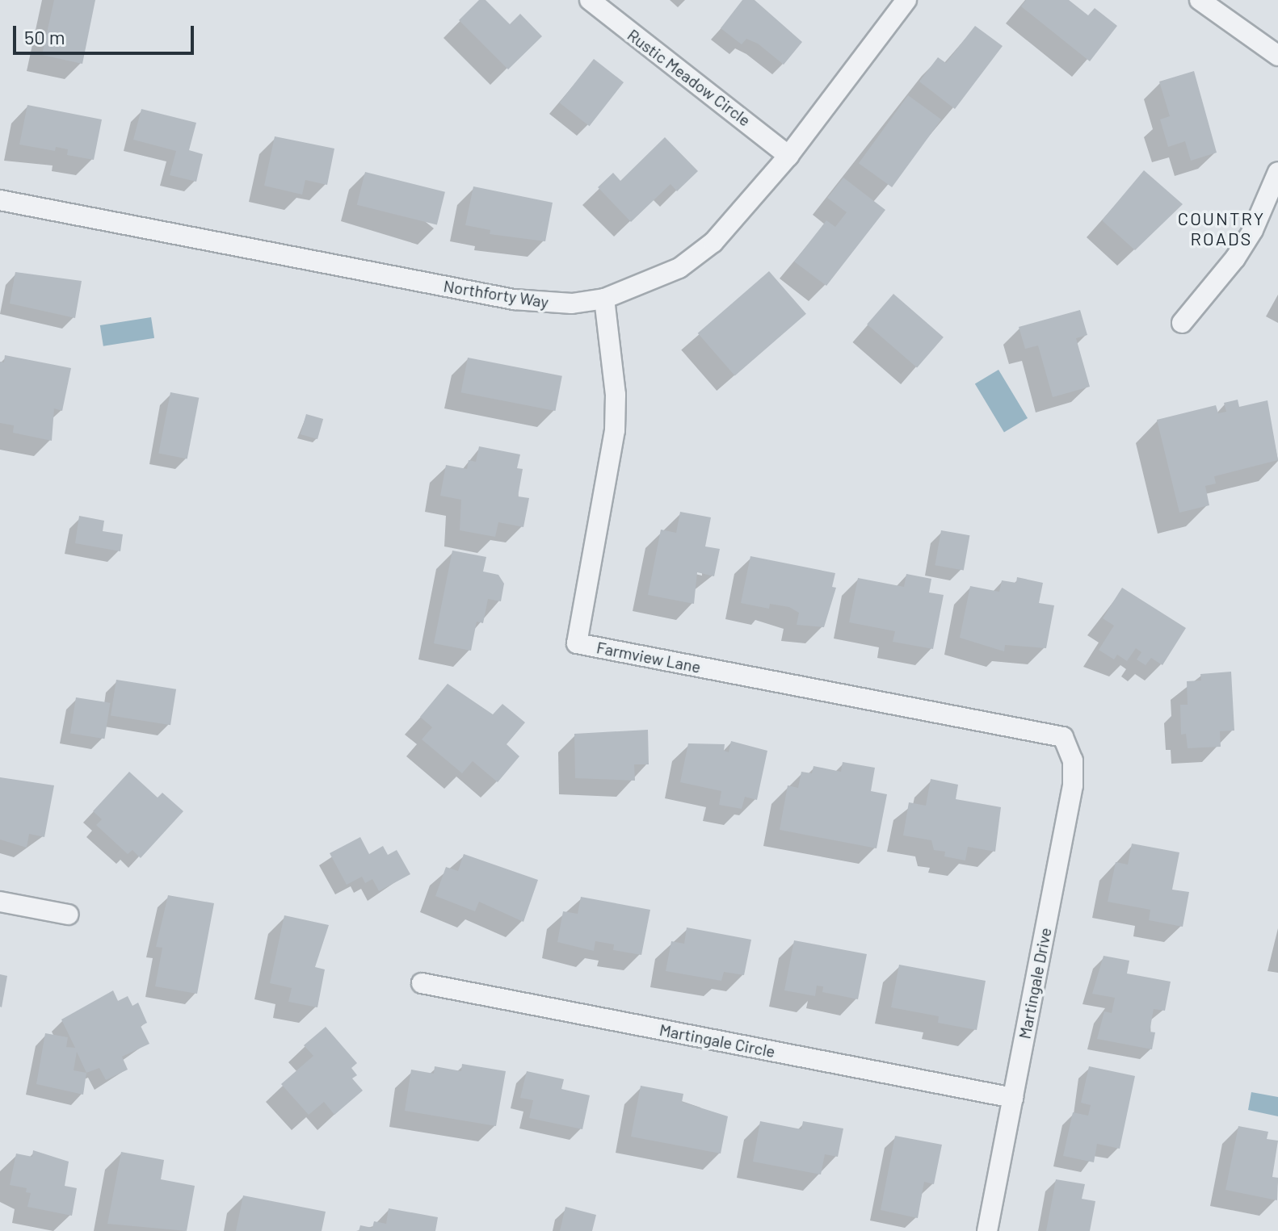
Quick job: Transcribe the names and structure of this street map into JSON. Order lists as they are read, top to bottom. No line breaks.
{"streets":{"street":["Rustic Meadow Circle","Northforty Way","Farmview Lane","Martingale Drive","Martingale Circle"]},"crossings":[["Rustic Meadow Circle","Northforty Way"],["Northforty Way","Farmview Lane"],["Farmview Lane","Martingale Drive"],["Martingale Drive","Martingale Circle"]],"districts":["COUNTRY ROADS"],"scale_bar":"50 m"}
